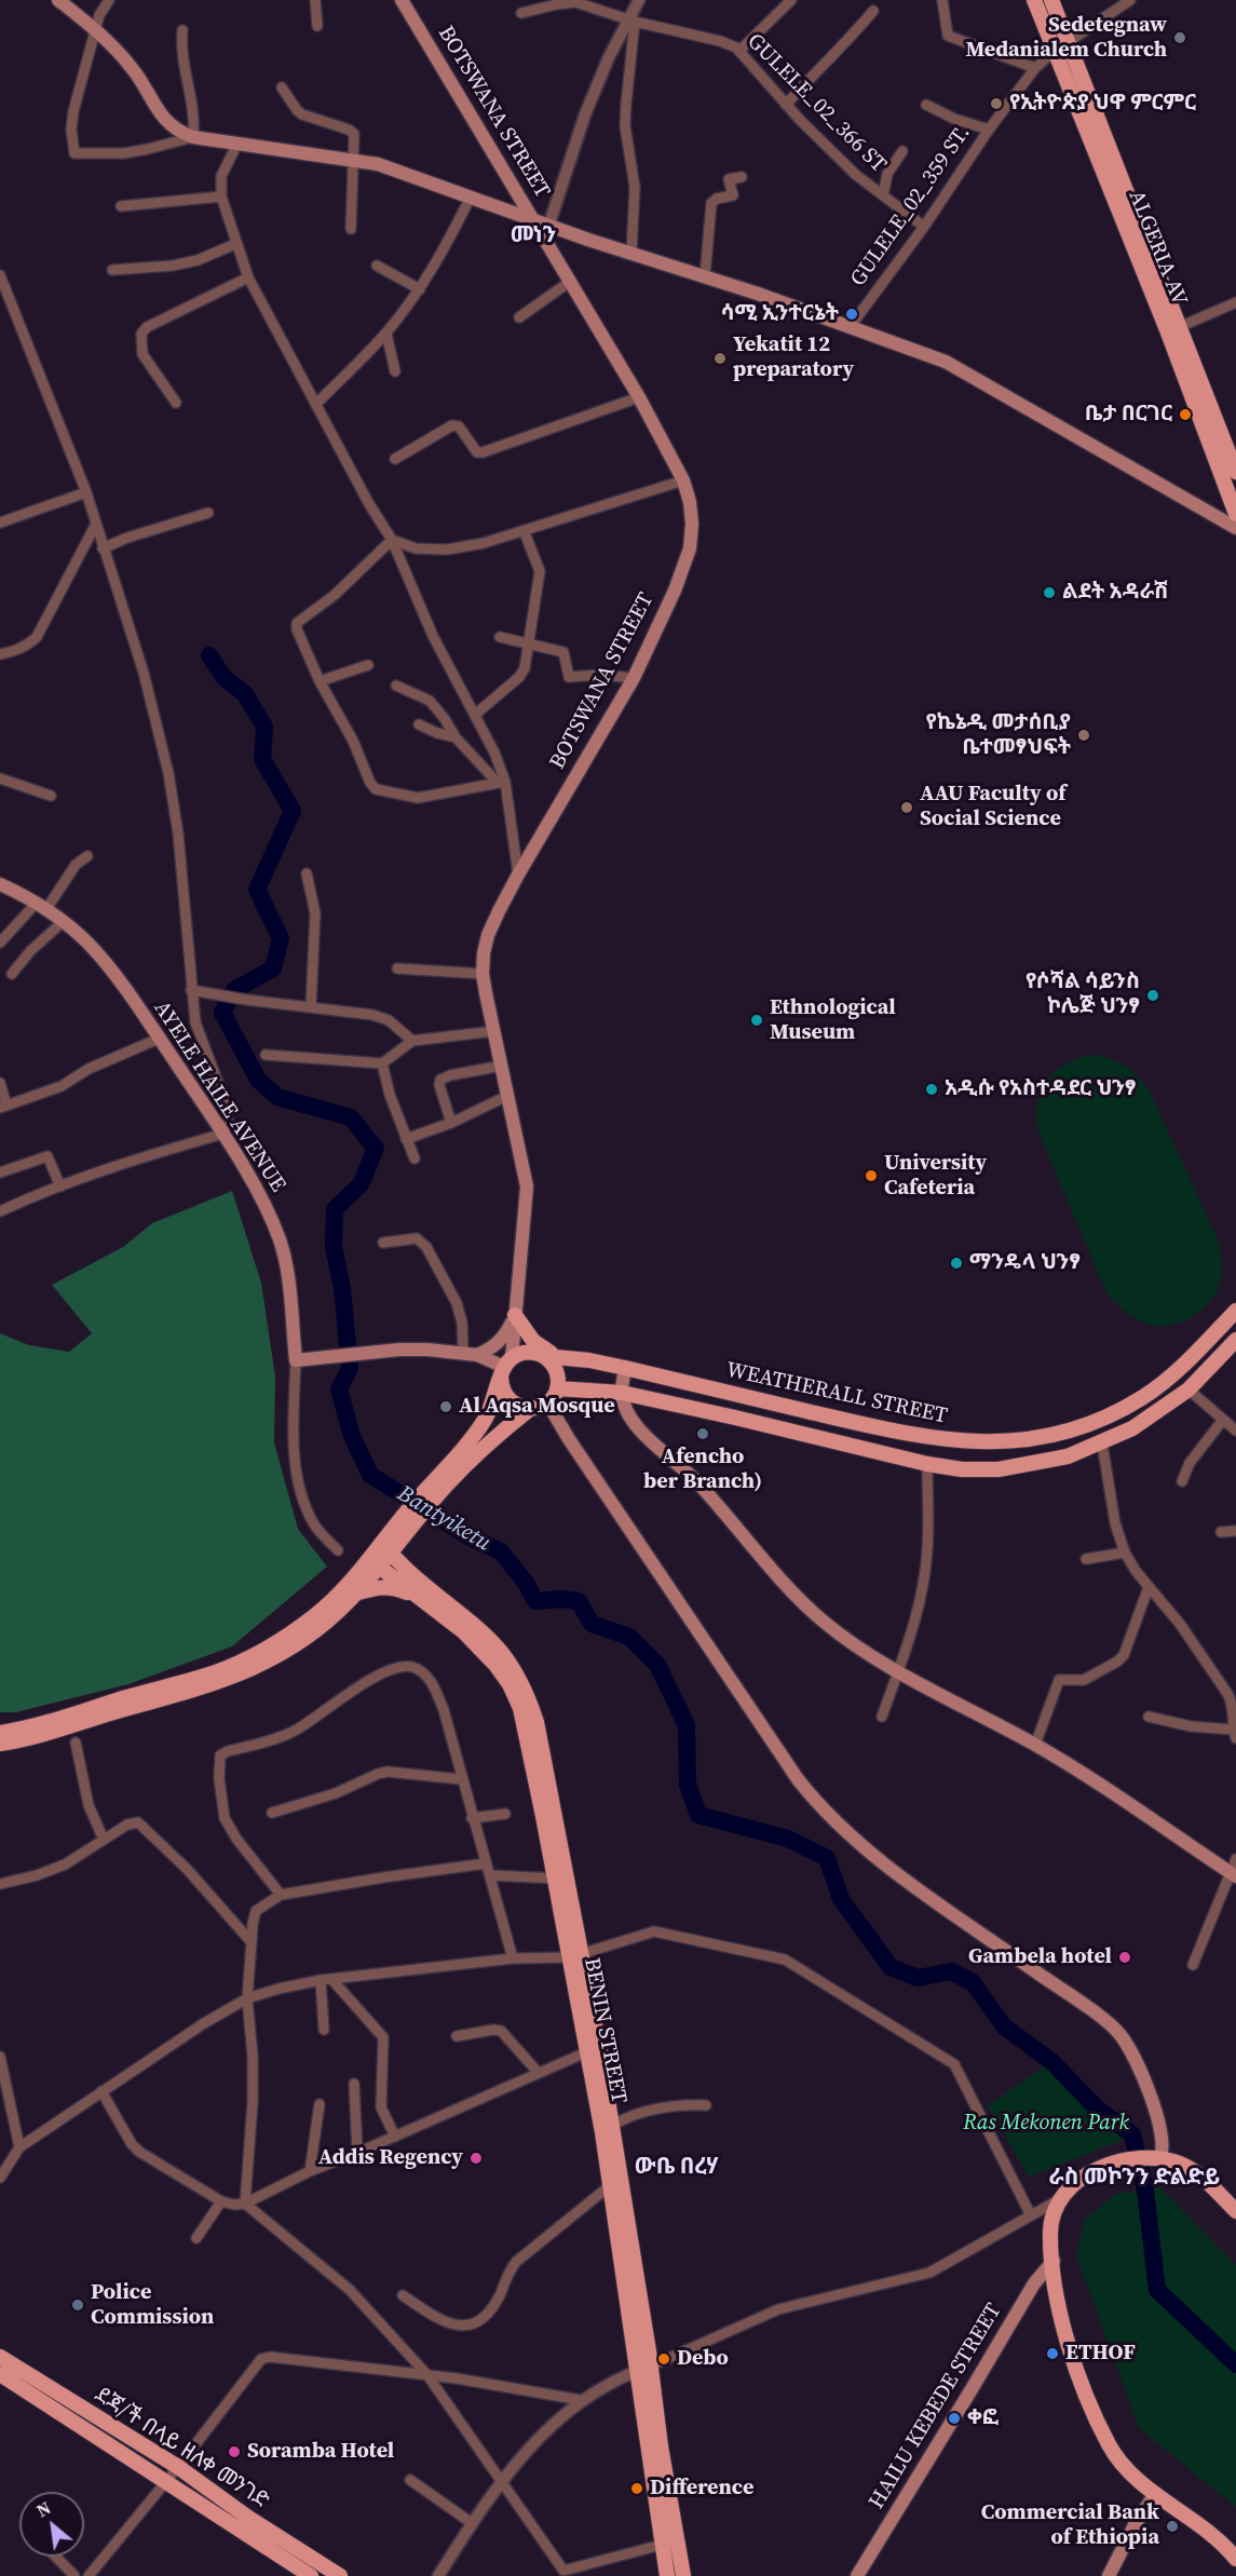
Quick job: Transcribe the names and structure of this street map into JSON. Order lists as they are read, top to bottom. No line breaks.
{"streets":{"main road":["BOTSWANA STREET","ALGERIA AV","AYELE HAILE AVENUE","WEATHERALL STREET","BENIN STREET","HAILU KEBEDE STREET","ደጃ/ች በላይ ዘለቀ መንገድ"],"street":["GULELE_02_366 ST","GULELE_02_359 ST."]},"crossings":[["GULELE_02_366 ST","GULELE_02_359 ST."],["BOTSWANA STREET","WEATHERALL STREET"],["GULELE_02_359 ST.","ALGERIA AV"]],"districts":["መነን","ውቤ በረሃ","ራስ መኮንን ድልድይ"],"water":["Bantyiketu"],"parks":["Ras Mekonen Park"],"places":["Sedetegnaw Medanialem Church","የኢትዮጵያ ህዋ ምርምር","ሳሚ ኢንተርኔት","Yekatit 12 preparatory","ቤታ በርገር","ልደት አዳራሽ","የኬኔዲ መታሰቢያ ቤተመፃህፍት","AAU Faculty of Social Science","የሶሻል ሳይንስ ኮሌጅ ህንፃ","Ethnological Museum","አዲሱ የአስተዳደር ህንፃ","University Cafeteria","ማንዴላ ህንፃ","Al Aqsa Mosque","Afencho ber Branch)","Gambela hotel","Addis Regency","Police Commission","ETHOF","Debo","ቀፎ","Soramba Hotel","Difference","Commercial Bank of Ethiopia"],"north":"top left"}
